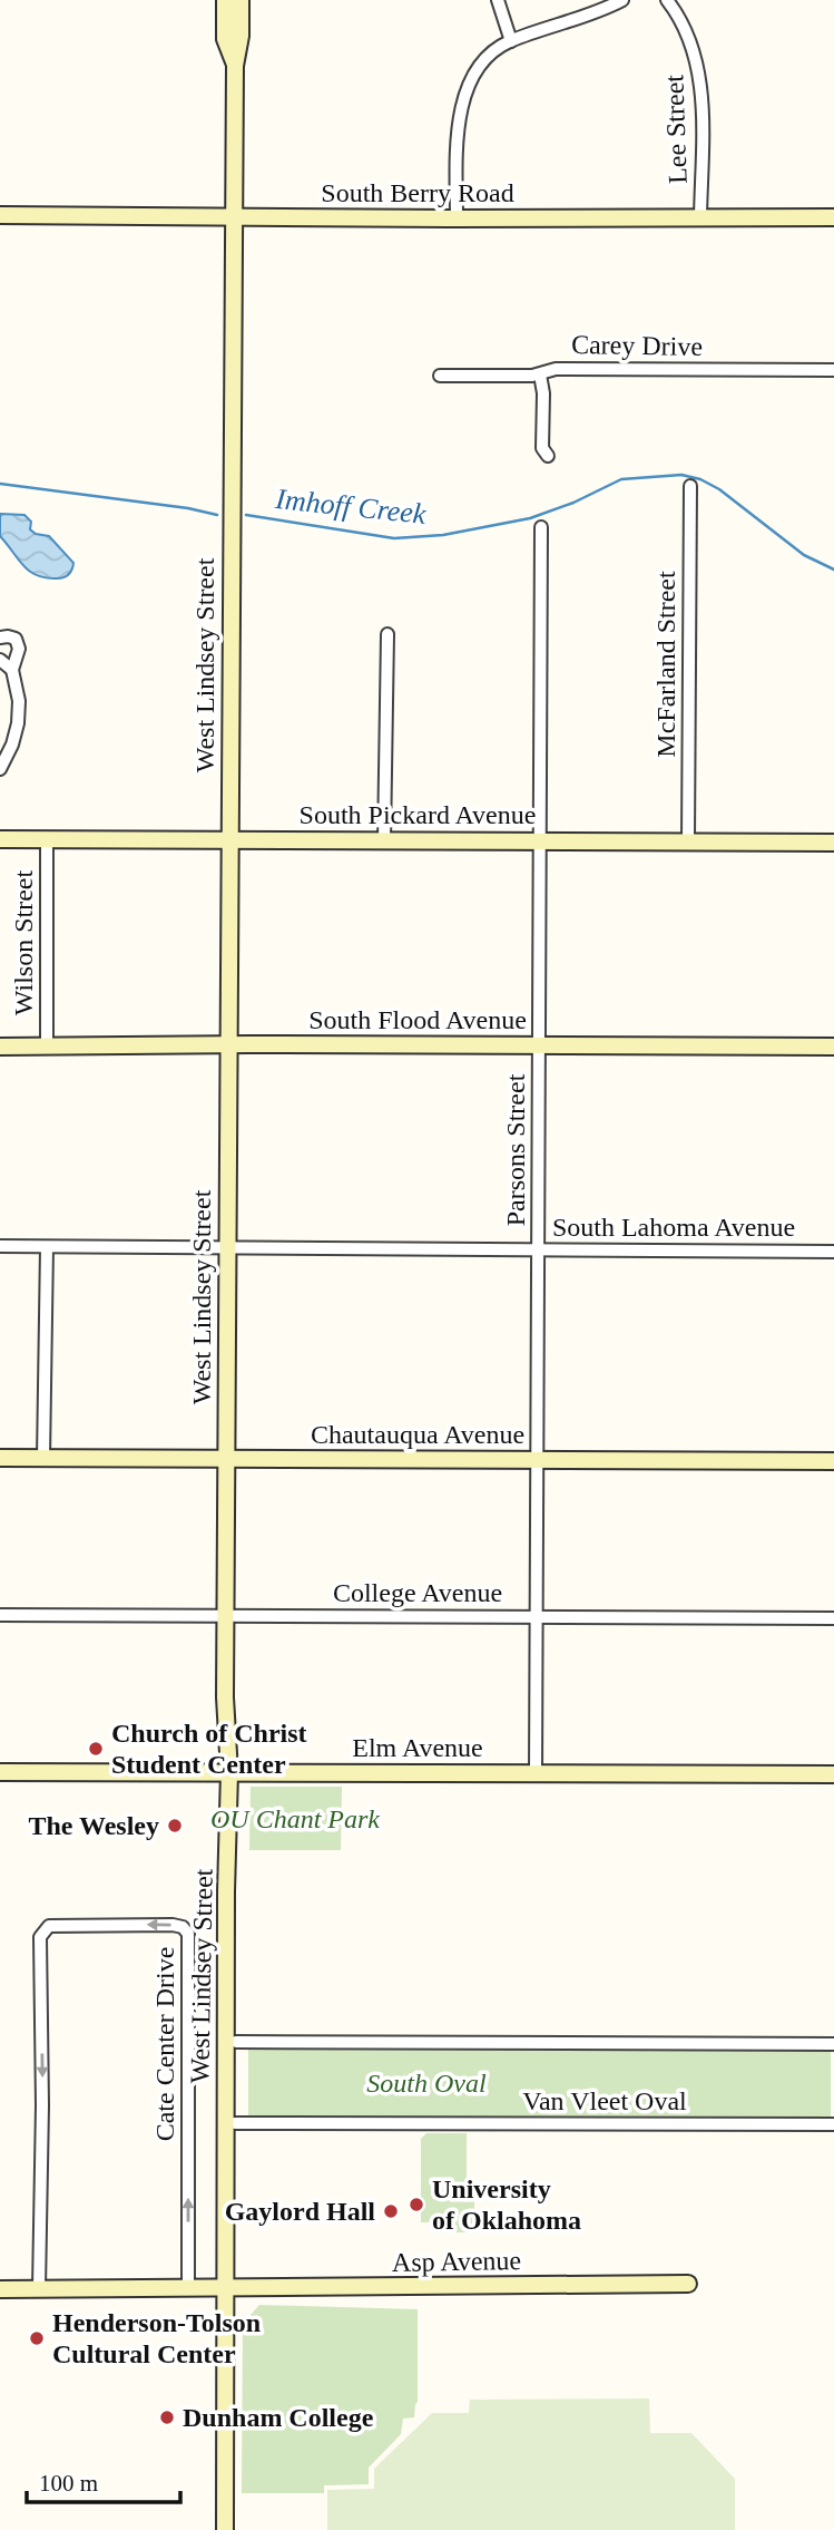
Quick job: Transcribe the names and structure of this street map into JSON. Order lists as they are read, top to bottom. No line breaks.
{"streets":{"street":["Lee Street","South Berry Road","Carey Drive","McFarland Street","West Lindsey Street","South Pickard Avenue","Wilson Street","South Flood Avenue","Parsons Street","South Lahoma Avenue","Chautauqua Avenue","College Avenue","Elm Avenue","Cate Center Drive","Van Vleet Oval","Asp Avenue"]},"crossings":[["Lee Street","South Berry Road"],["South Berry Road","West Lindsey Street"],["McFarland Street","South Pickard Avenue"],["West Lindsey Street","South Pickard Avenue"],["West Lindsey Street","South Flood Avenue"],["West Lindsey Street","South Lahoma Avenue"],["West Lindsey Street","Chautauqua Avenue"],["West Lindsey Street","College Avenue"],["West Lindsey Street","Elm Avenue"],["West Lindsey Street","Asp Avenue"],["South Pickard Avenue","Wilson Street"],["South Pickard Avenue","Parsons Street"],["Wilson Street","South Flood Avenue"],["South Flood Avenue","Parsons Street"],["Parsons Street","South Lahoma Avenue"],["Parsons Street","Chautauqua Avenue"],["Parsons Street","College Avenue"],["Parsons Street","Elm Avenue"],["Cate Center Drive","Asp Avenue"]],"water":["Imhoff Creek"],"parks":["OU Chant Park","South Oval"],"places":["Church of Christ Student Center","The Wesley","University of Oklahoma","Gaylord Hall","Henderson-Tolson Cultural Center","Dunham College"],"scale_bar":"100 m"}
